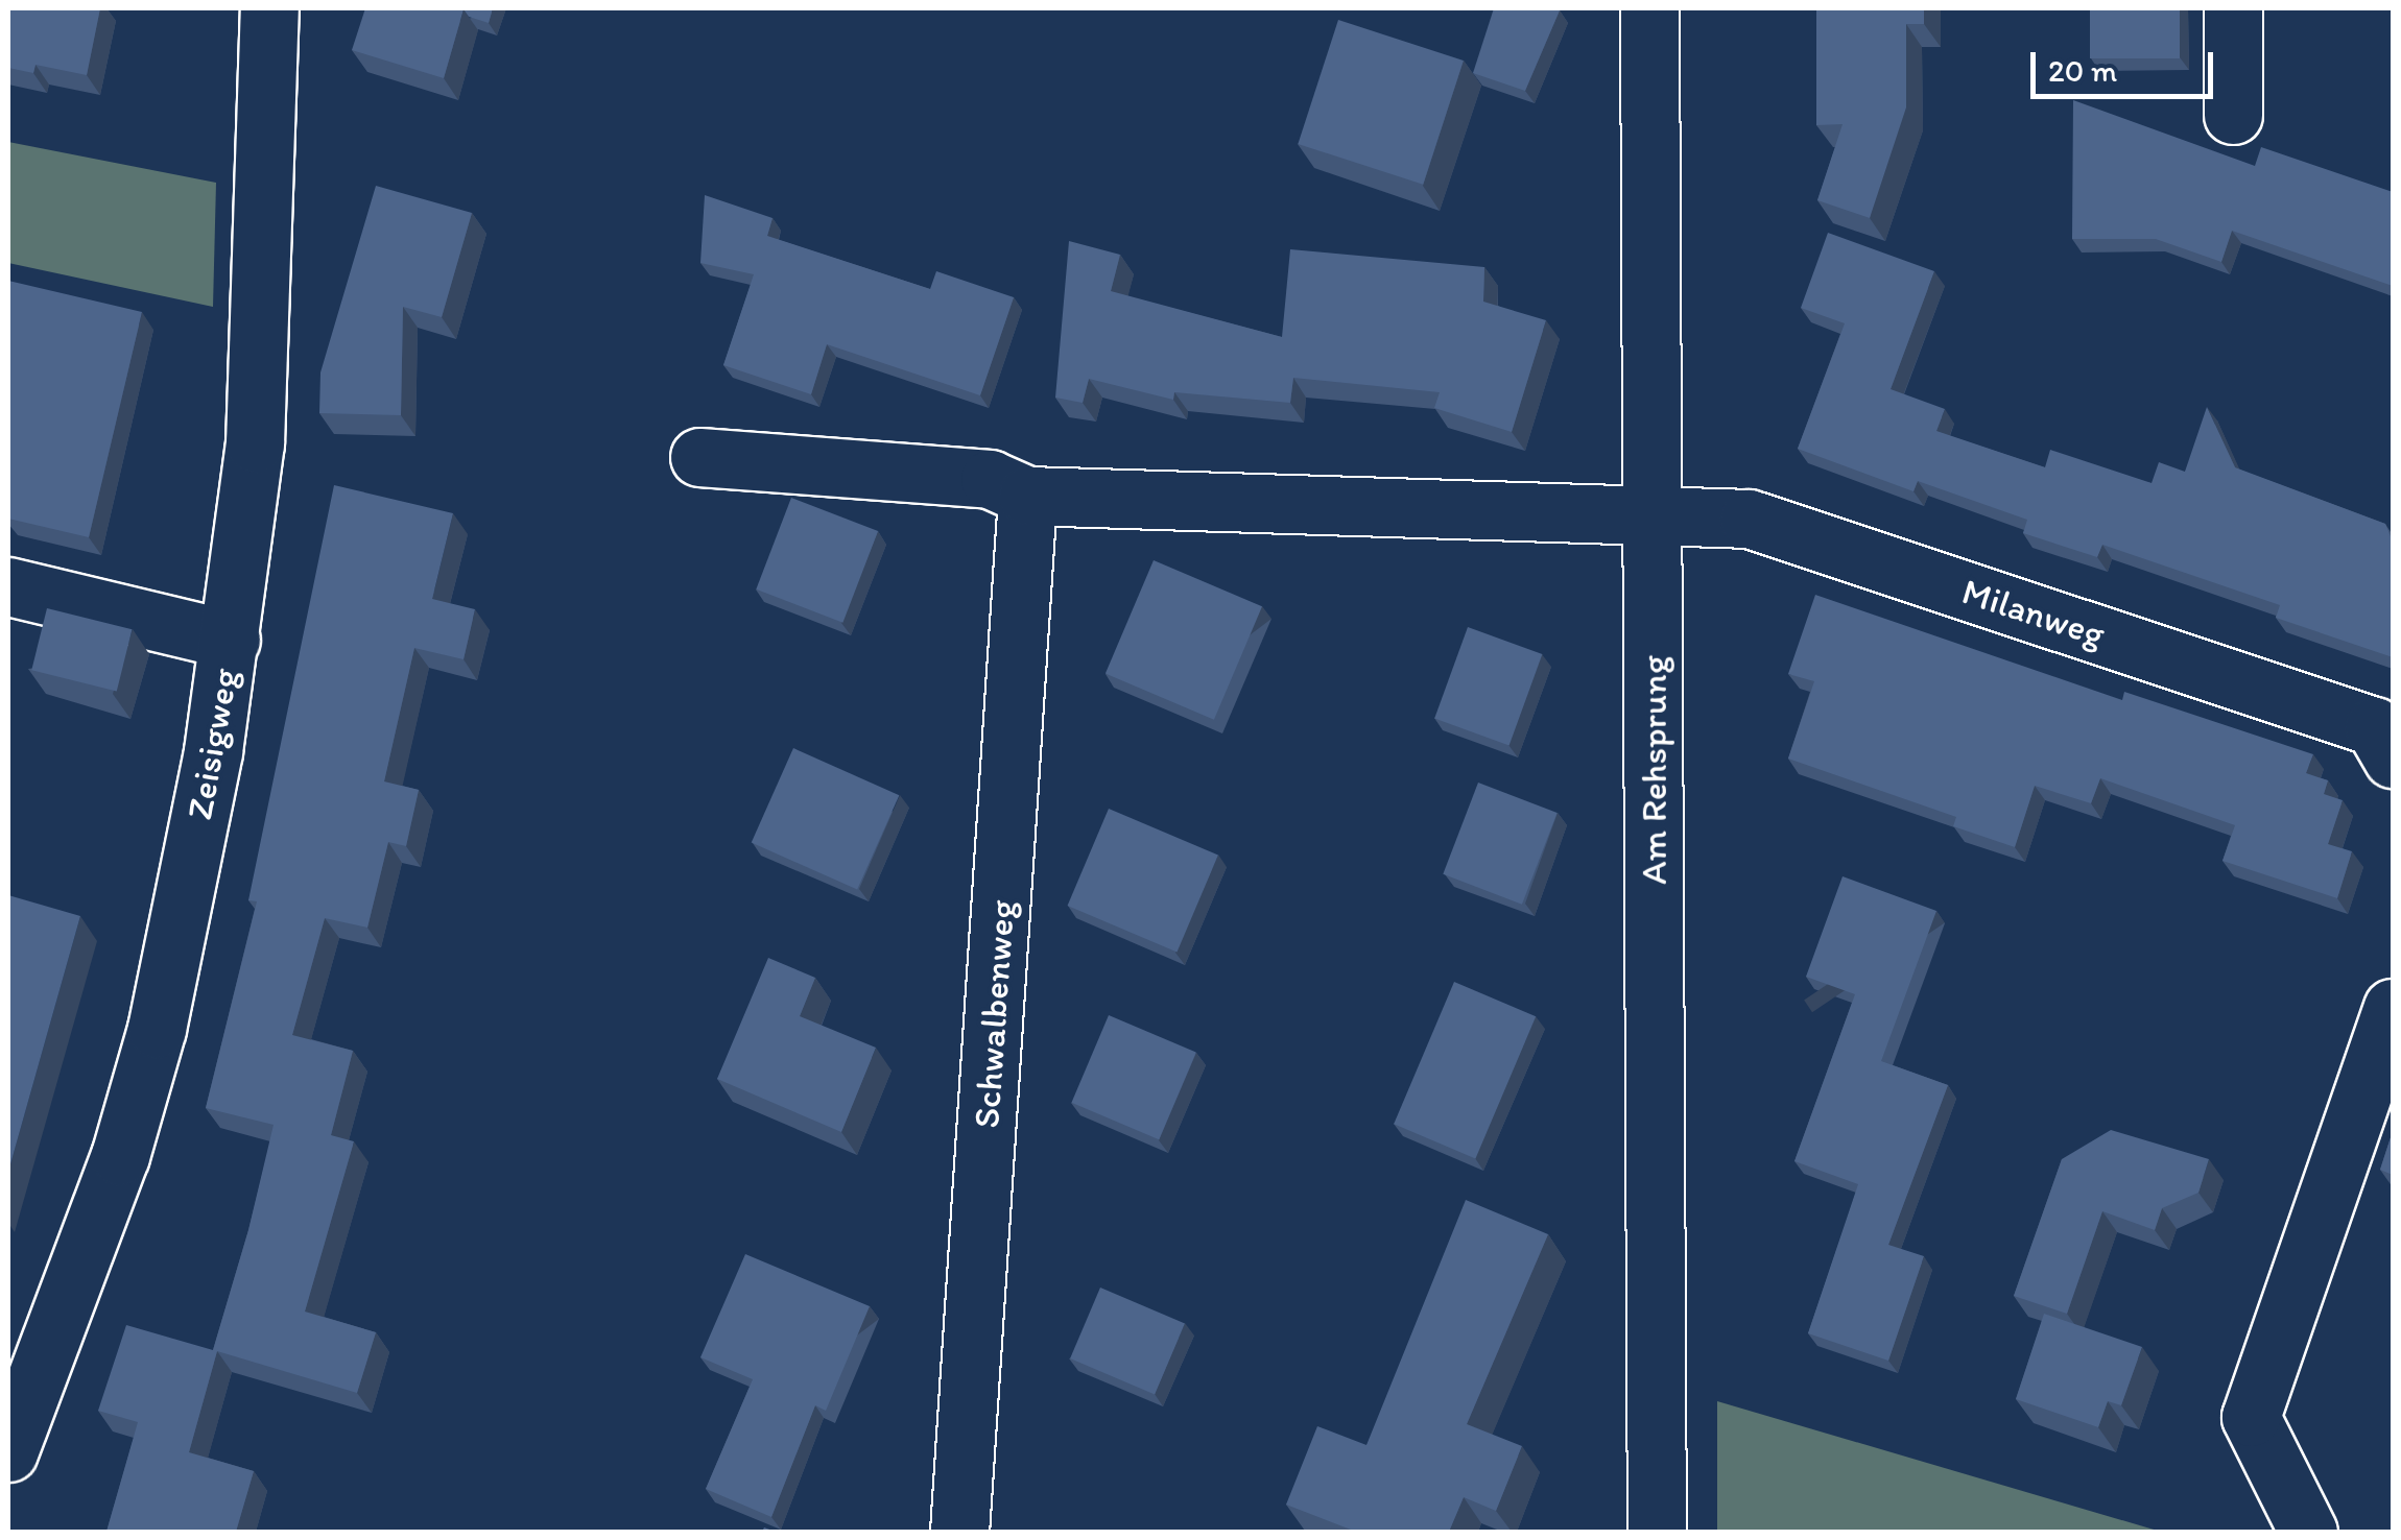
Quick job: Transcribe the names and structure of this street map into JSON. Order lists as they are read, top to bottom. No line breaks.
{"streets":{"street":["Milanweg","Zeisigweg","Am Rehsprung","Schwalbenweg"]},"crossings":[["Milanweg","Am Rehsprung"]],"scale_bar":"20 m"}
